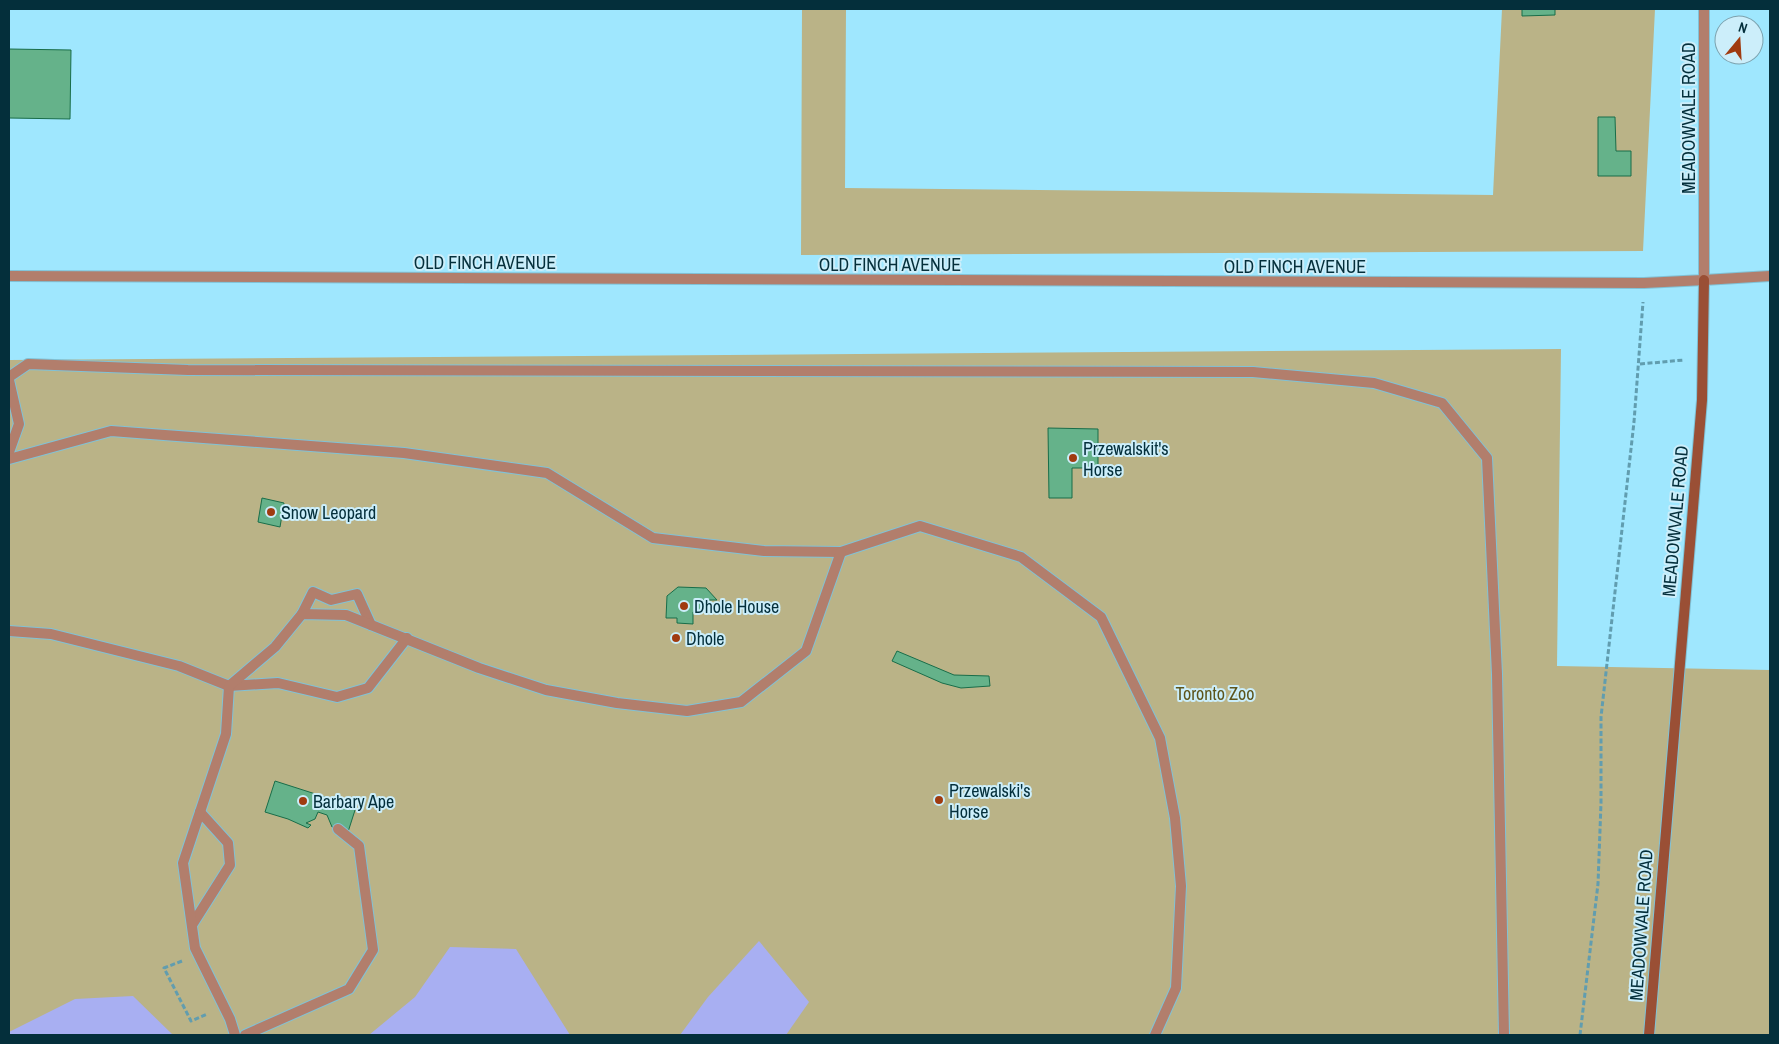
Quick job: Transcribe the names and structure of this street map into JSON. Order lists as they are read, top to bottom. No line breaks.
{"streets":{"main road":["MEADOWVALE ROAD"],"street":["OLD FINCH AVENUE"]},"crossings":[["MEADOWVALE ROAD","OLD FINCH AVENUE"]],"parks":["Toronto Zoo"],"places":["Przewalskit's Horse","Snow Leopard","Dhole House","Dhole","Przewalski's Horse","Barbary Ape"],"north":"top"}
